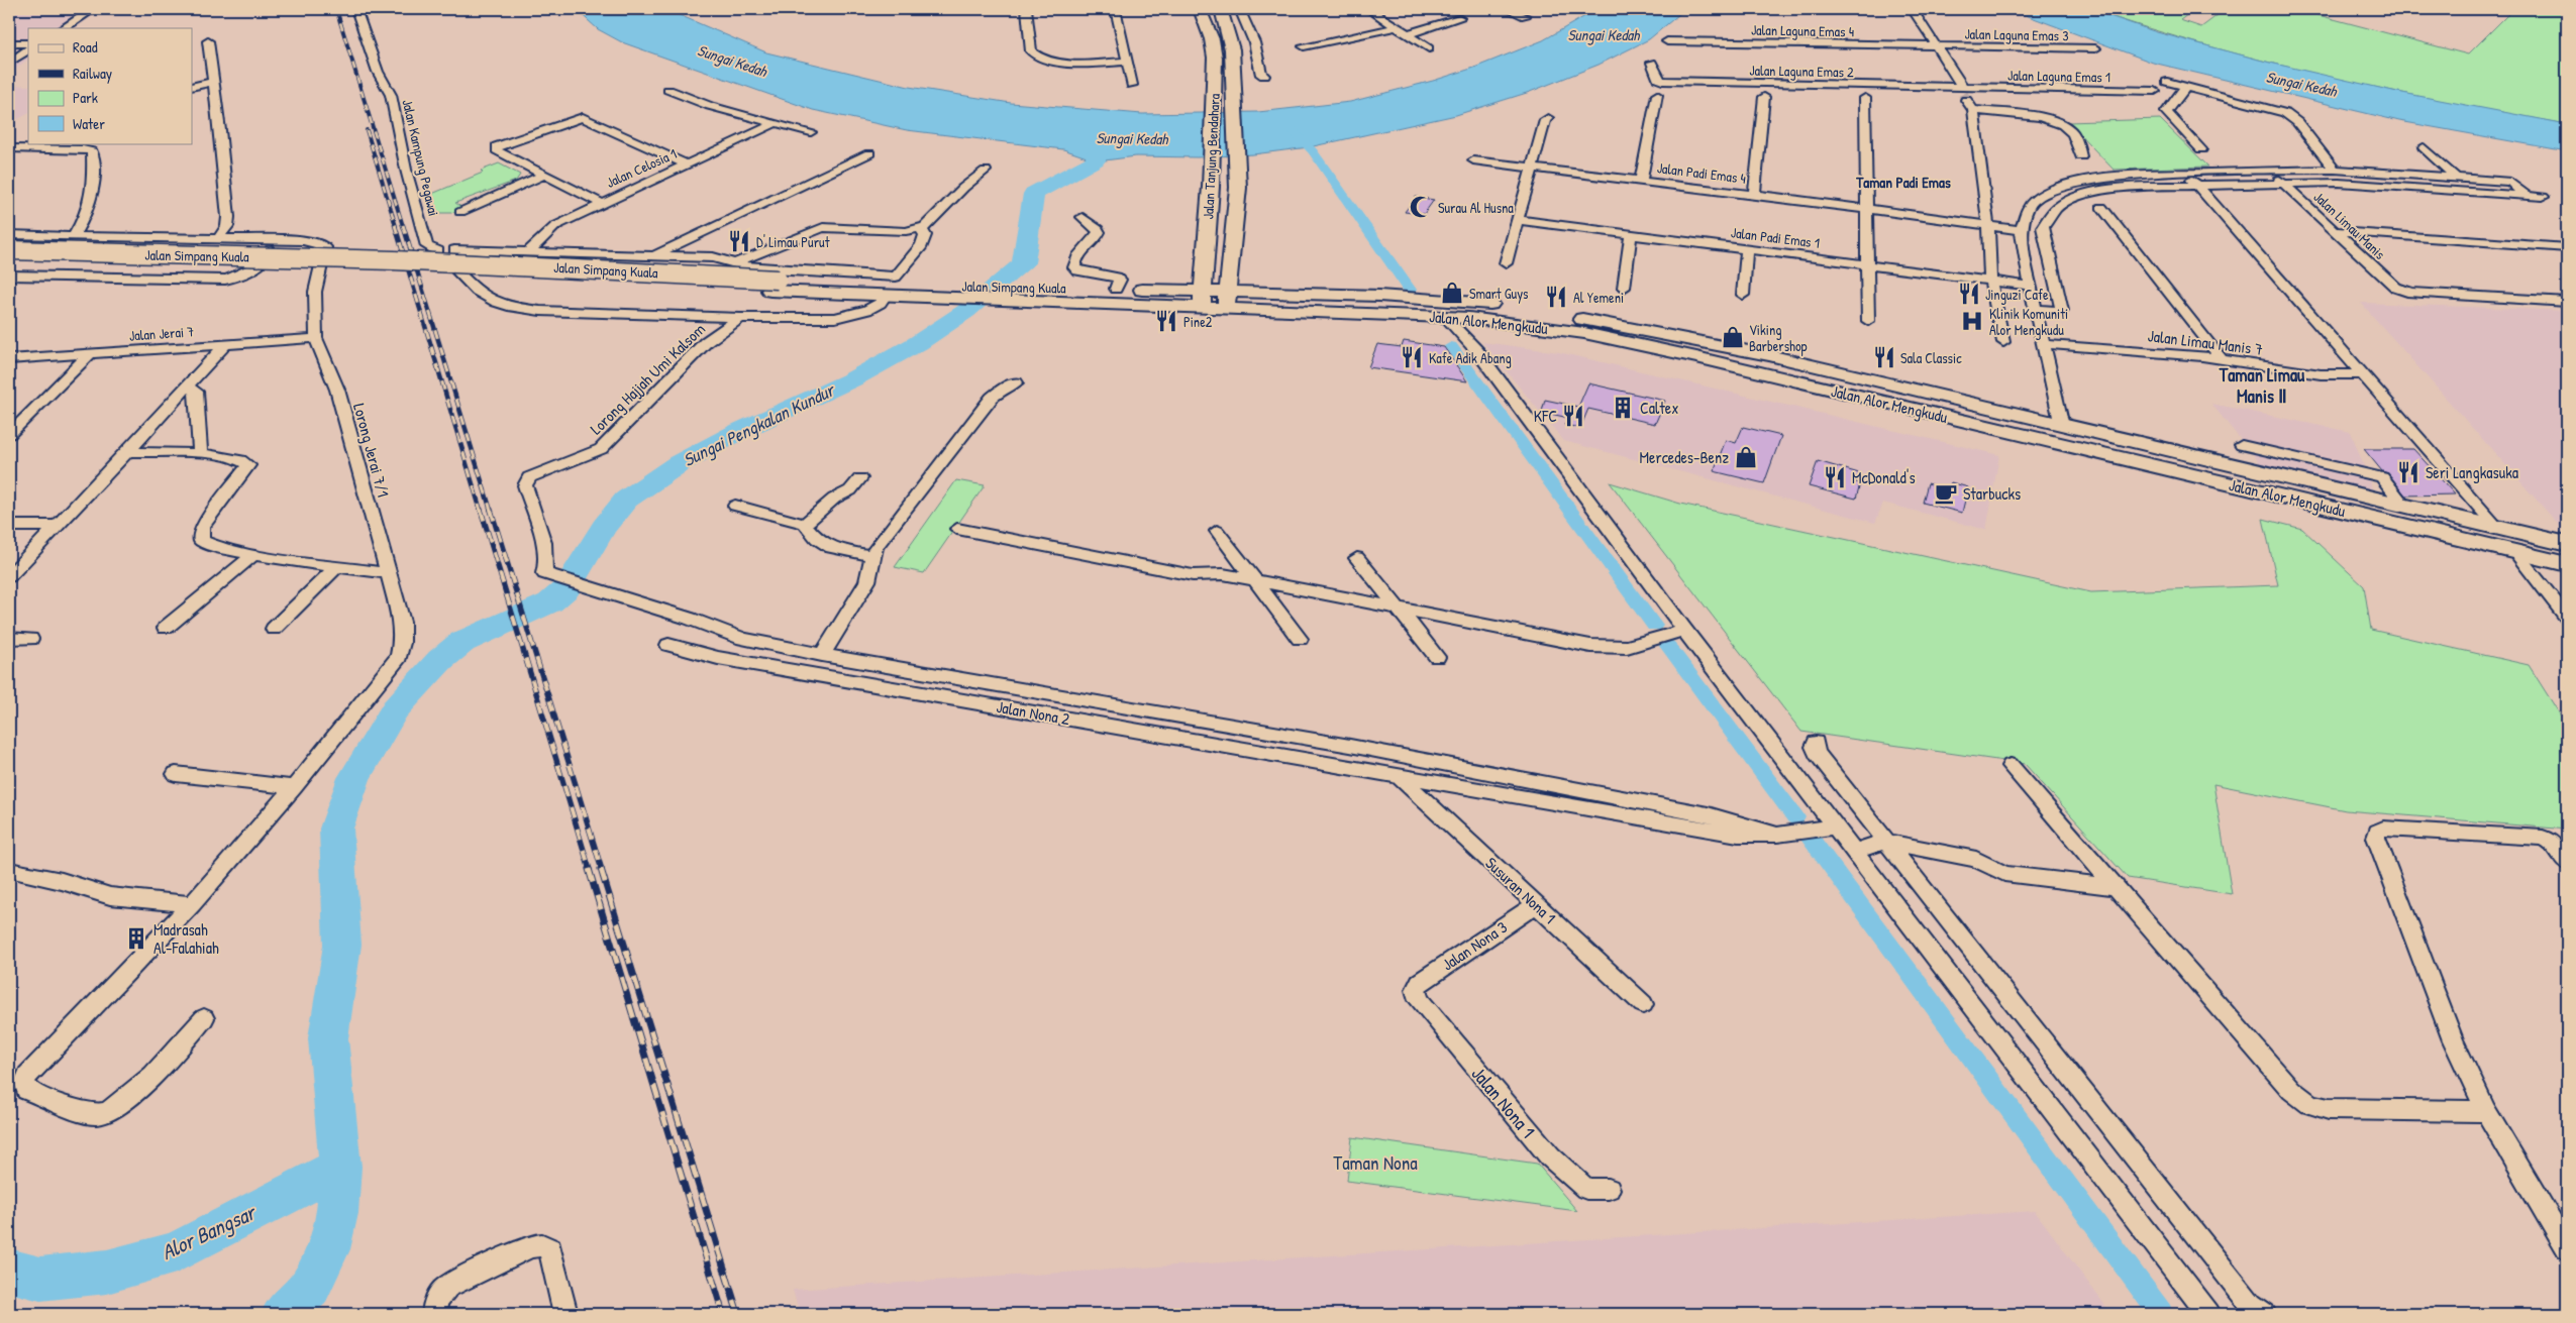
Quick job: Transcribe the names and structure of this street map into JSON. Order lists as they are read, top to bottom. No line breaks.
{"streets":{"main road":["Jalan Tanjung Bendahara","Jalan Simpang Kuala","Jalan Alor Mengkudu"],"street":["Jalan Laguna Emas 4","Jalan Laguna Emas 3","Jalan Laguna Emas 2","Jalan Laguna Emas 1","Jalan Kampung Pegawai","Jalan Celosia 1","Jalan Padi Emas 4","Jalan Limau Manis","Jalan Padi Emas 1","Jalan Jerai 7","Jalan Limau Manis 7","Lorong Hajjah Umi Kalsom","Lorong Jerai 7/1","Jalan Nona 2","Susuran Nona 1","Jalan Nona 3","Jalan Nona 1"]},"crossings":[["Jalan Laguna Emas 4","Jalan Laguna Emas 3"],["Jalan Laguna Emas 2","Jalan Laguna Emas 1"],["Jalan Tanjung Bendahara","Jalan Simpang Kuala"],["Jalan Tanjung Bendahara","Jalan Alor Mengkudu"],["Jalan Simpang Kuala","Jalan Alor Mengkudu"],["Jalan Jerai 7","Lorong Jerai 7/1"],["Jalan Nona 2","Susuran Nona 1"],["Susuran Nona 1","Jalan Nona 3"],["Jalan Nona 3","Jalan Nona 1"]],"districts":["Taman Padi Emas","Taman Limau Manis Ⅱ"],"water":["Sungai Kedah","Sungai Pengkalan Kundur","Alor Bangsar"],"parks":["Taman Nona"],"places":{"mosque":["Surau Al Husna"],"restaurant":["D' Limau Purut","Jinguzi Cafe","Al Yemeni","Pine2","Kafe Adik Abang","Sala Classic","KFC","Seri Langkasuka","McDonald's"],"shop":["Smart Guys","Viking Barbershop","Mercedes-Benz"],"hospital":["Klinik Komuniti Alor Mengkudu"],"building":["Caltex","Madrasah Al-Falahiah"],"cafe":["Starbucks"]},"legend":["Road","Railway","Park","Water"]}
